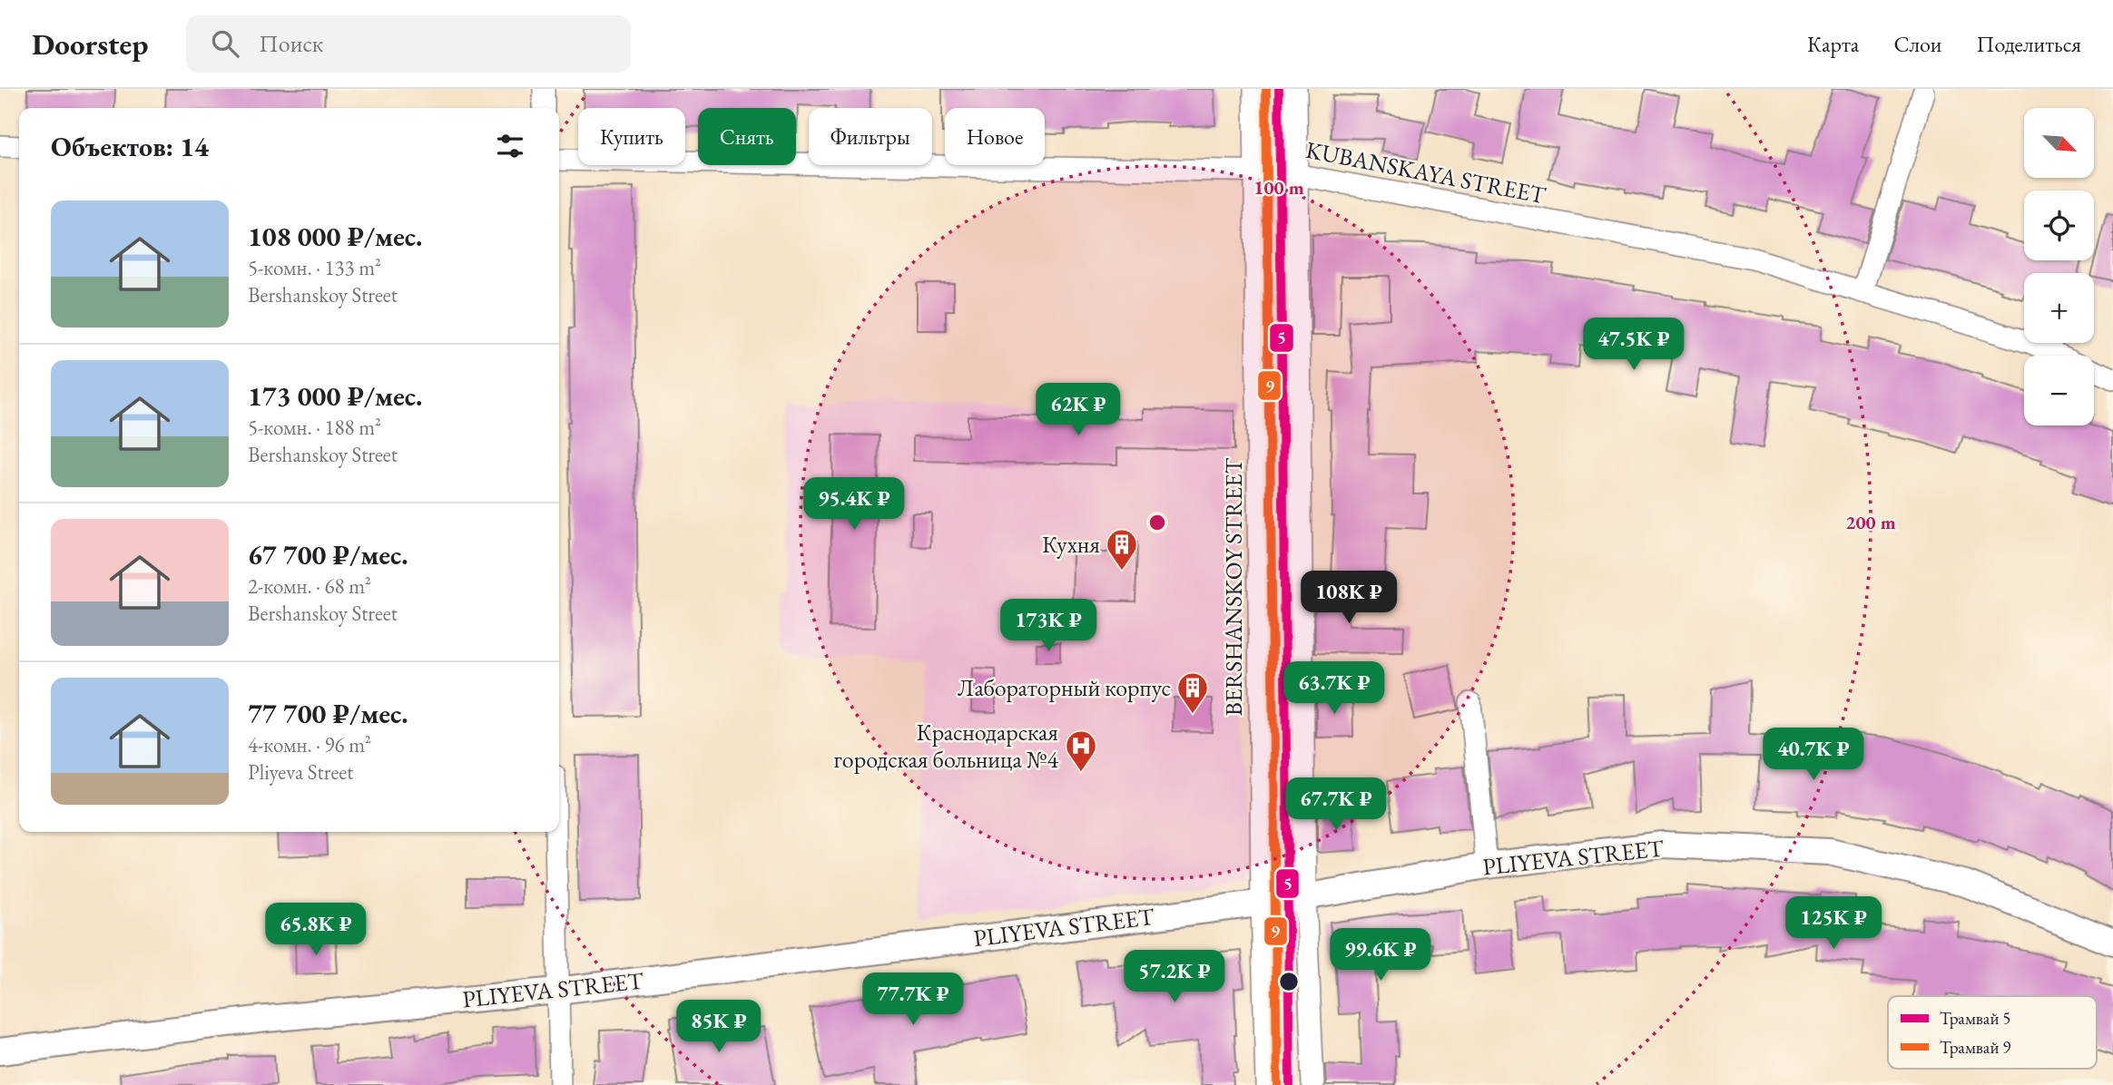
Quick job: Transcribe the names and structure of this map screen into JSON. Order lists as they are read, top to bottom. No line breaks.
{"streets":{"street":["KUBANSKAYA STREET","BERSHANSKOY STREET","PLIYEVA STREET"]},"crossings":[["KUBANSKAYA STREET","BERSHANSKOY STREET"],["BERSHANSKOY STREET","PLIYEVA STREET"]],"places":{"building":["Кухня","Лабораторный корпус"],"hospital":["Краснодарская городская больница №4"]},"lines":["tram line 5","tram line 9"],"legend":["Трамвай 5","Трамвай 9"],"north":"bottom right","page":{"header":"Doorstep","search":"Поиск","nav":["Карта","Слои","Поделиться"],"map_buttons":["+","−"],"chip":["Купить","Снять","Фильтры","Новое"],"heading":"Объектов: 14","list":[{"name":"108 000 ₽/мес.","note":"5-комн. · 133 m² · Bershanskoy Street"},{"name":"173 000 ₽/мес.","note":"5-комн. · 188 m² · Bershanskoy Street"},{"name":"67 700 ₽/мес.","note":"2-комн. · 68 m² · Bershanskoy Street"},{"name":"77 700 ₽/мес.","note":"4-комн. · 96 m² · Pliyeva Street"}],"price":["47.5K ₽","62K ₽","95.4K ₽","108K ₽","173K ₽","63.7K ₽","40.7K ₽","67.7K ₽","125K ₽","65.8K ₽","99.6K ₽","57.2K ₽","77.7K ₽","85K ₽"]},"rings":["100 m","200 m"]}
